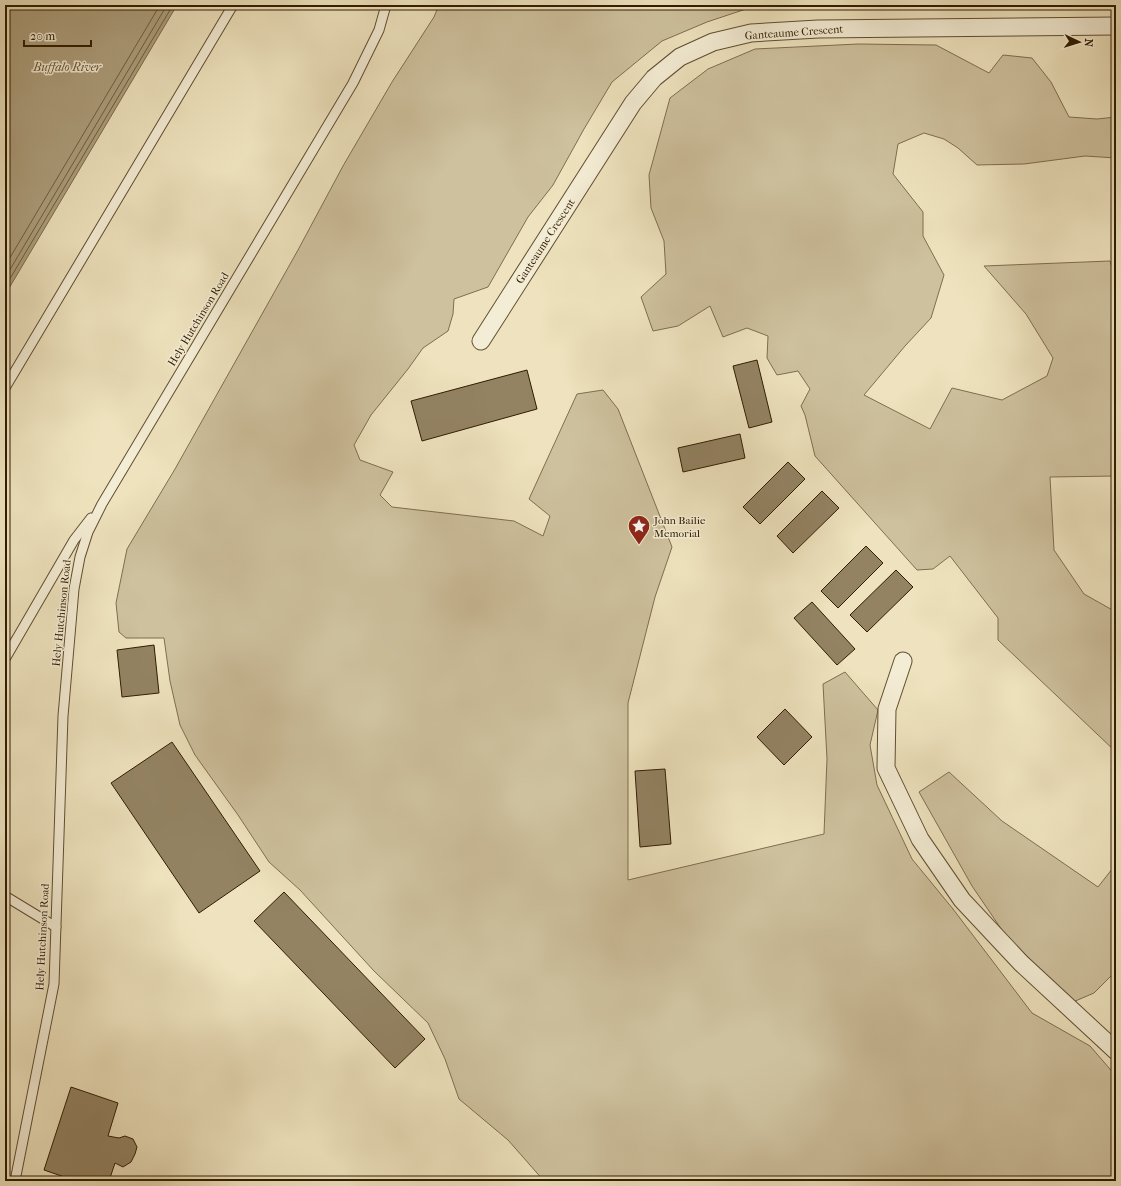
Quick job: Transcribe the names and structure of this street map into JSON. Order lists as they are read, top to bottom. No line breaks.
{"streets":{"street":["Ganteaume Crescent"],"lane":["Hely Hutchinson Road"]},"water":["Buffalo River"],"places":{"place":["John Bailie Memorial"]},"scale_bar":"20 m","north":"right"}
